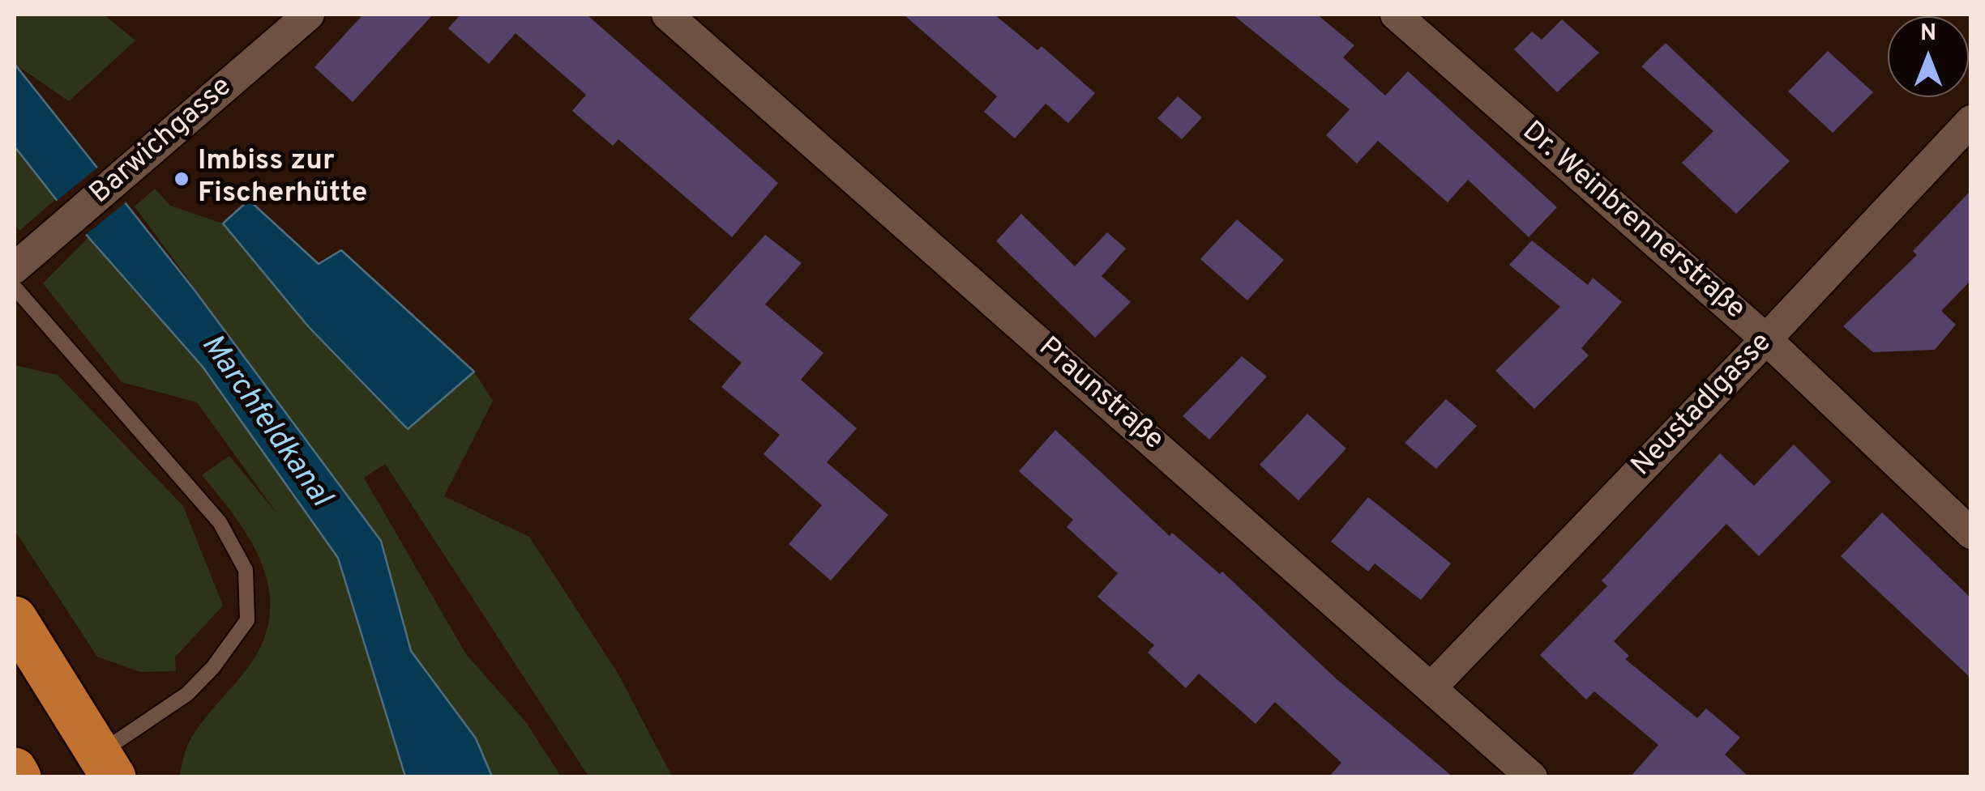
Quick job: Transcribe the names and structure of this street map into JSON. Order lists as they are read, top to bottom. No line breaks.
{"streets":{"street":["Barwichgasse","Dr. Weinbrennerstraße","Praunstraße","Neustadlgasse"]},"crossings":[["Dr. Weinbrennerstraße","Neustadlgasse"],["Praunstraße","Neustadlgasse"]],"water":["Marchfeldkanal"],"places":["Imbiss zur Fischerhütte"],"north":"top"}
